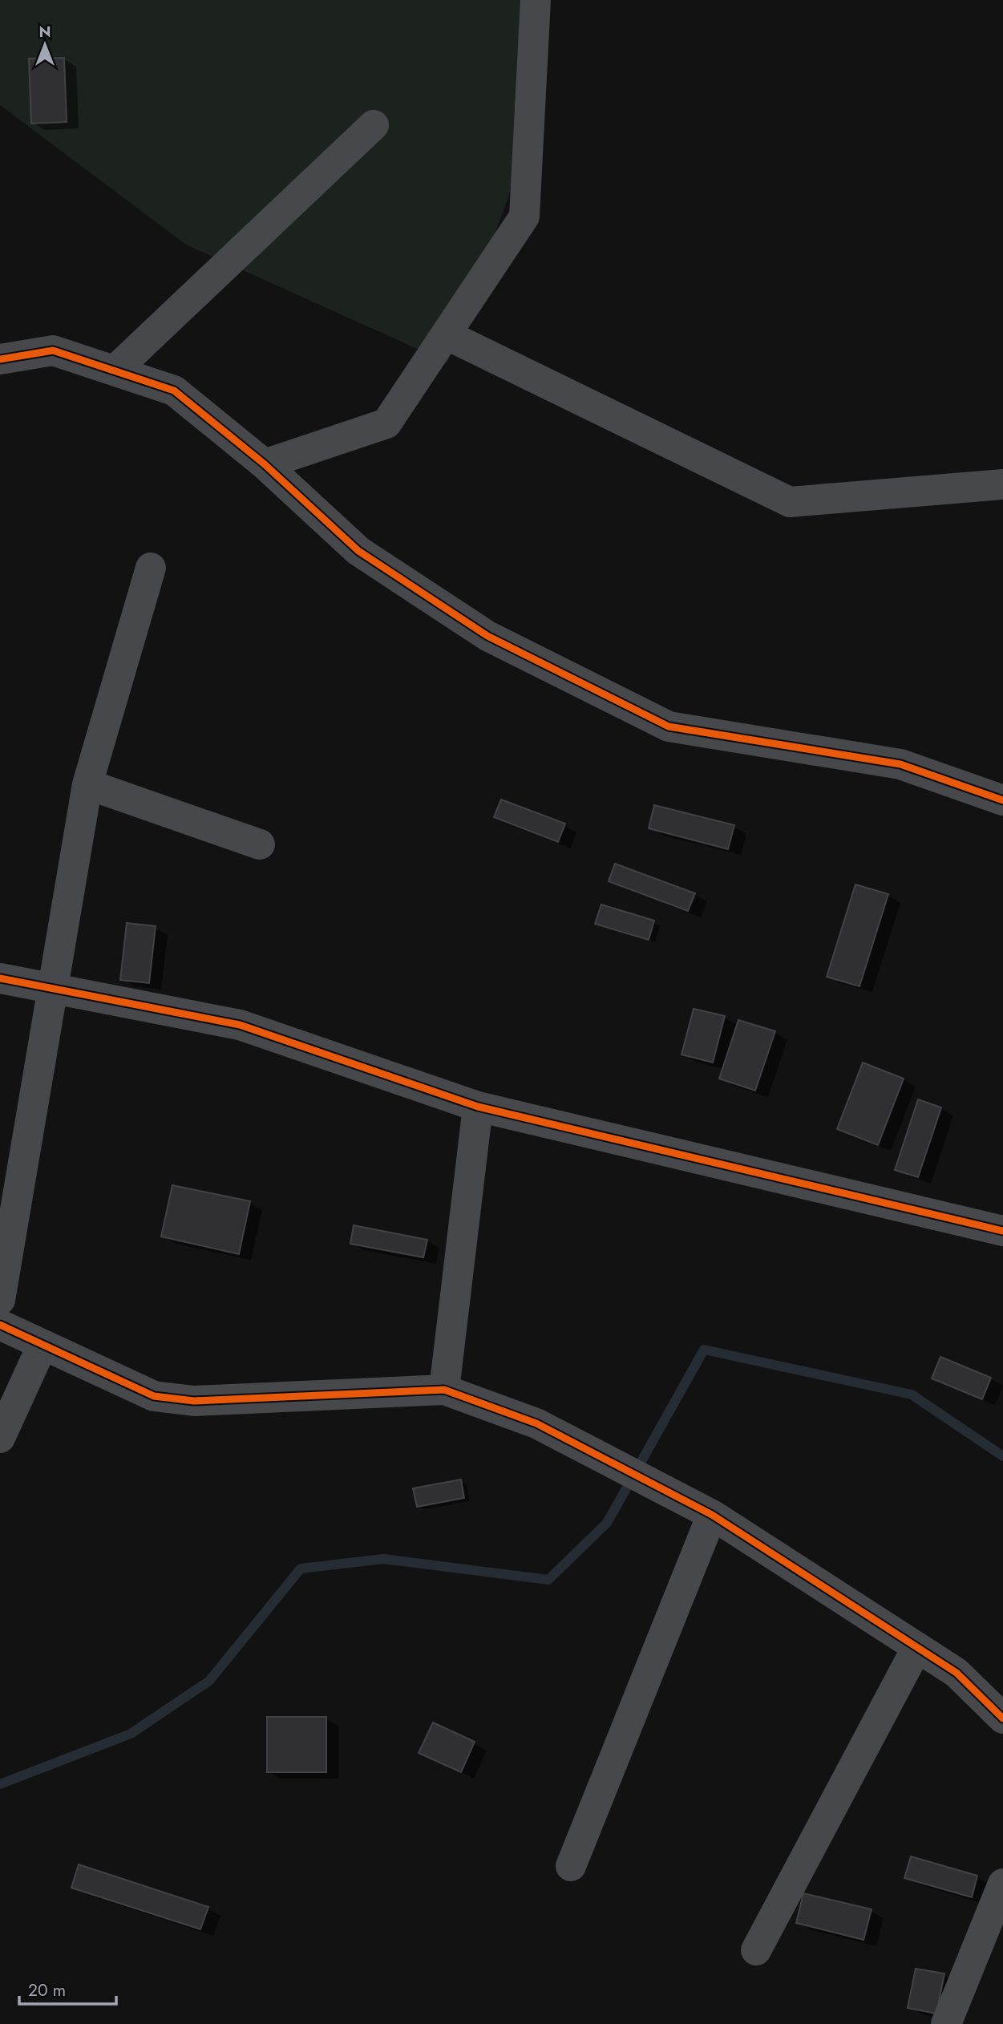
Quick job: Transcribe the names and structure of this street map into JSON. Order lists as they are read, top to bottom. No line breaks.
{"scale_bar":"20 m","north":"top"}
